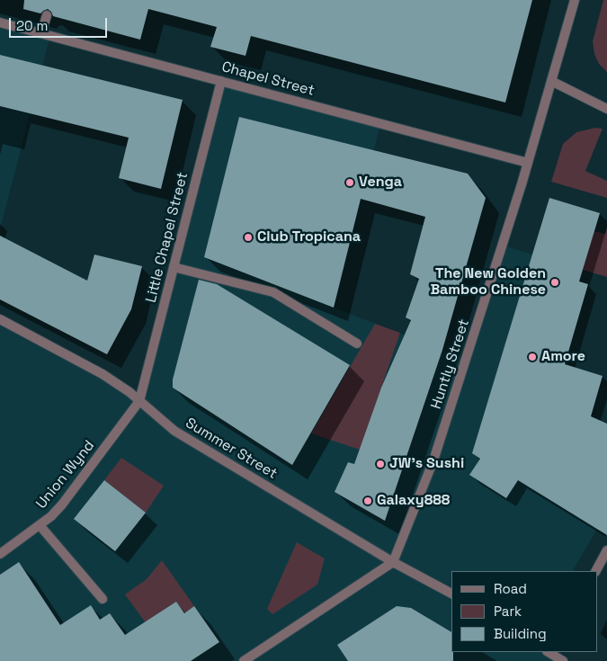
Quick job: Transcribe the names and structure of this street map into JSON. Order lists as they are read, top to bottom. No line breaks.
{"streets":{"street":["Chapel Street","Little Chapel Street","Huntly Street","Summer Street","Union Wynd"]},"crossings":[["Chapel Street","Little Chapel Street"],["Chapel Street","Huntly Street"],["Little Chapel Street","Summer Street"],["Little Chapel Street","Union Wynd"],["Huntly Street","Summer Street"],["Summer Street","Union Wynd"]],"places":["Venga","Club Tropicana","The New Golden Bamboo Chinese","Amore","JW's Sushi","Galaxy888"],"legend":["Road","Park","Building"],"scale_bar":"20 m"}
